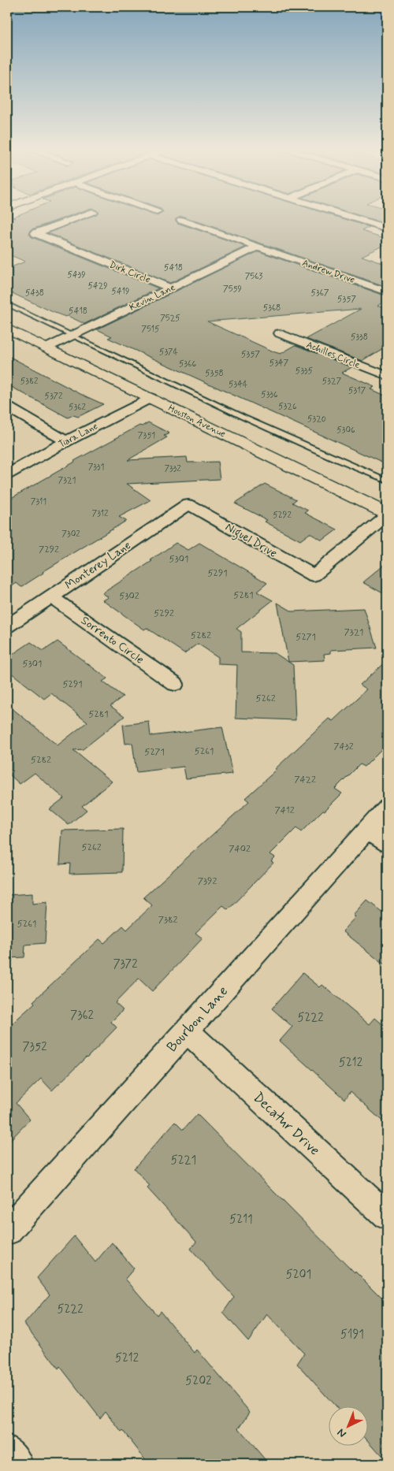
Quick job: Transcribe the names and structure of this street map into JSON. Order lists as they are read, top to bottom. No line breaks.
{"streets":{"street":["Andrew Drive","Dirk Circle","Kevin Lane","Achilles Circle","Houston Avenue","Tiara Lane","Niguel Drive","Monterey Lane","Sorrento Circle","Bourbon Lane","Decatur Drive"]},"crossings":[["Andrew Drive","Kevin Lane"],["Dirk Circle","Kevin Lane"],["Kevin Lane","Houston Avenue"],["Houston Avenue","Tiara Lane"],["Houston Avenue","Niguel Drive"],["Niguel Drive","Monterey Lane"],["Monterey Lane","Sorrento Circle"],["Bourbon Lane","Decatur Drive"]],"house_numbers":["5418","5439","7563","5429","7559","5419","5438","5367","5357","5368","5418","7525","7515","5338","5374","5357","5347","5366","5335","5358","5382","5327","5344","5317","5336","5372","5326","5362","5320","5306","7351","7331","7332","7321","7311","7312","5292","7302","7292","5301","5291","5281","5302","5292","7321","5282","5271","5301","5291","5262","5281","7432","5261","5271","5282","7422","7412","5262","7402","7392","7382","5261","7372","7362","5222","7352","5212","5221","5211","5201","5222","5191","5212","5202"],"north":"bottom left"}
